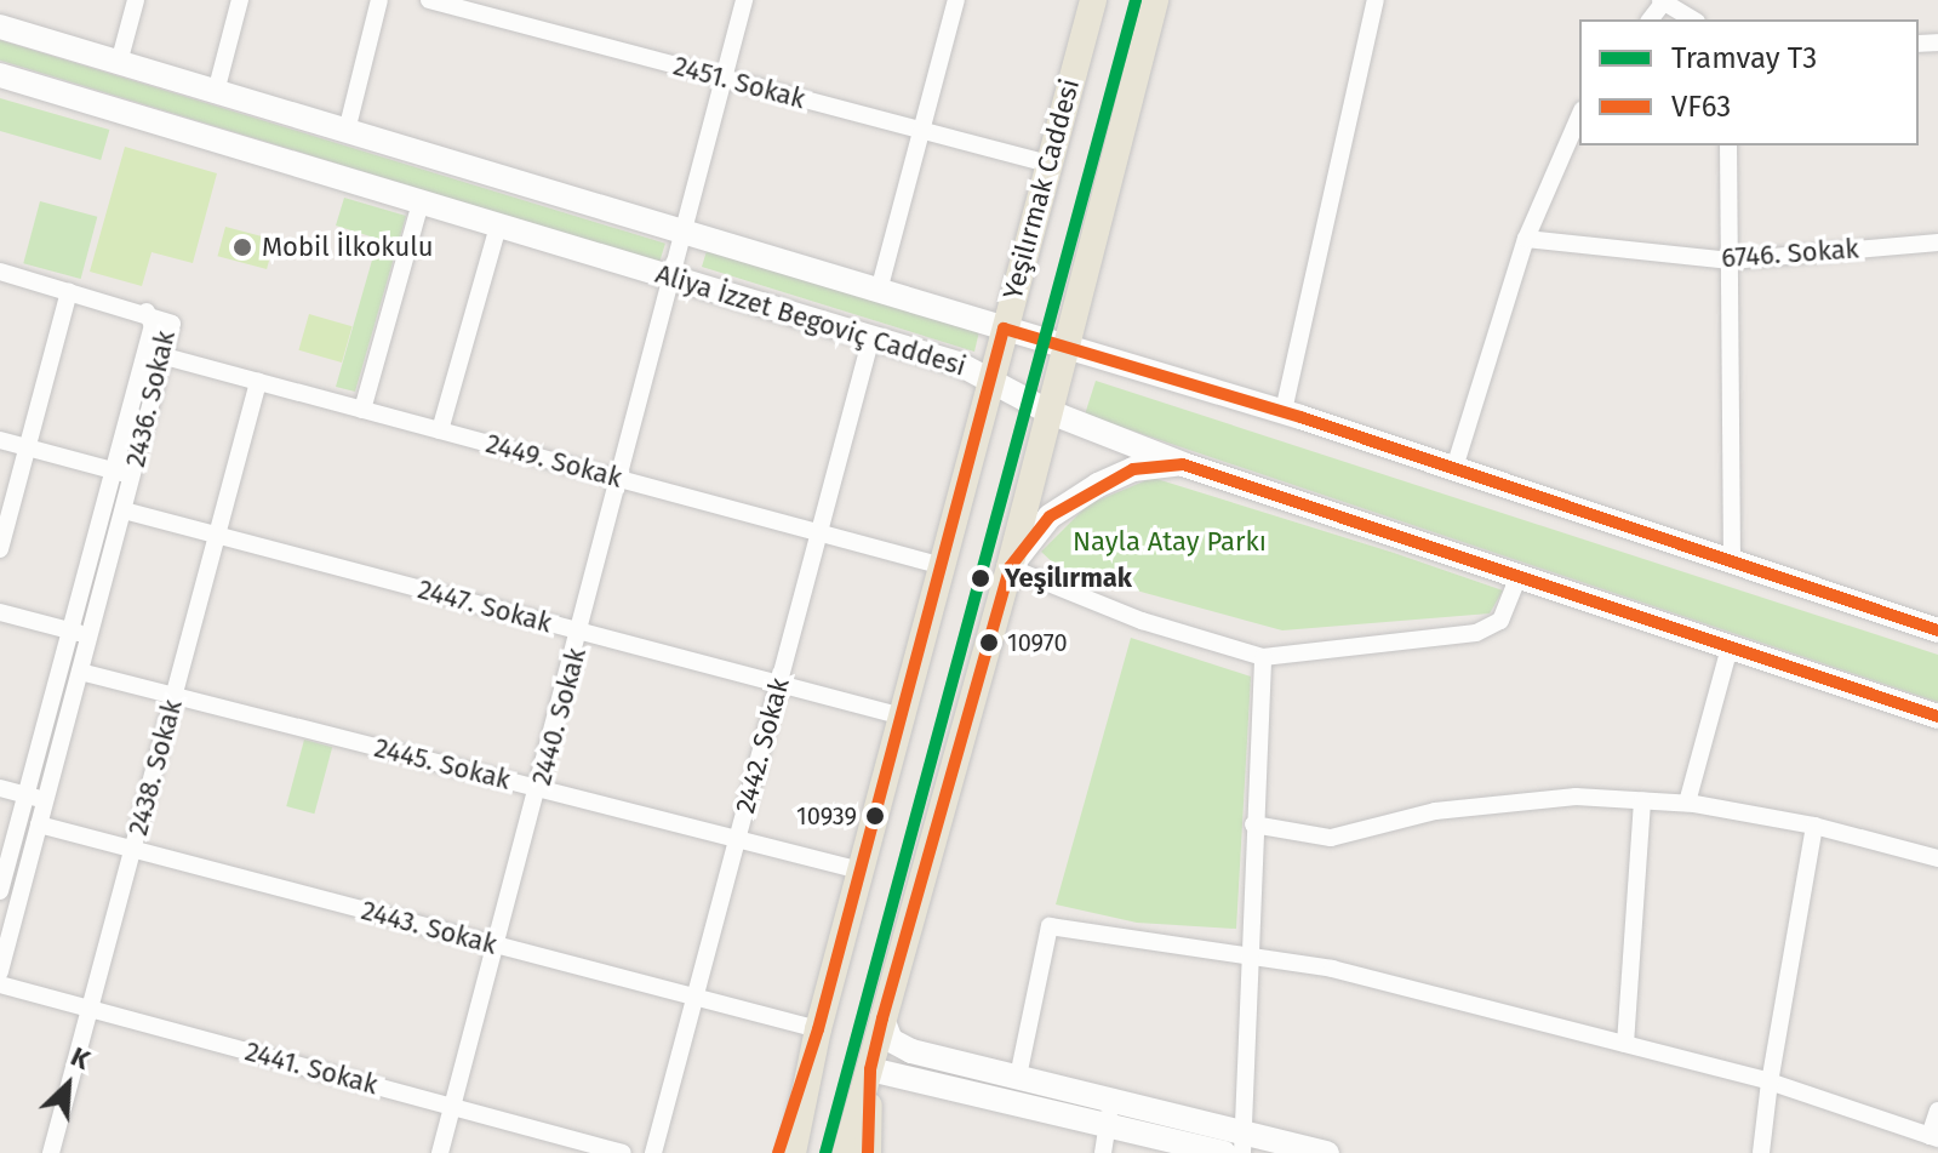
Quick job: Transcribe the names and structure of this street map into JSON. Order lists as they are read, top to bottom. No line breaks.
{"streets":{"main road":["Yeşilırmak Caddesi","Aliya İzzet Begoviç Caddesi"],"street":["2451. Sokak","6746. Sokak","2436. Sokak","2449. Sokak","2447. Sokak","2440. Sokak","2442. Sokak","2445. Sokak","2438. Sokak","2443. Sokak","2441. Sokak"]},"crossings":[["2451. Sokak","Yeşilırmak Caddesi"],["Yeşilırmak Caddesi","Aliya İzzet Begoviç Caddesi"],["Yeşilırmak Caddesi","2449. Sokak"],["Yeşilırmak Caddesi","2447. Sokak"],["Yeşilırmak Caddesi","2445. Sokak"],["Yeşilırmak Caddesi","2443. Sokak"],["Aliya İzzet Begoviç Caddesi","2440. Sokak"],["Aliya İzzet Begoviç Caddesi","2442. Sokak"],["2436. Sokak","2449. Sokak"],["2436. Sokak","2447. Sokak"],["2436. Sokak","2445. Sokak"],["2436. Sokak","2443. Sokak"],["2449. Sokak","2440. Sokak"],["2449. Sokak","2442. Sokak"],["2449. Sokak","2438. Sokak"],["2447. Sokak","2440. Sokak"],["2447. Sokak","2442. Sokak"],["2447. Sokak","2438. Sokak"],["2440. Sokak","2445. Sokak"],["2440. Sokak","2443. Sokak"],["2440. Sokak","2441. Sokak"],["2442. Sokak","2445. Sokak"],["2442. Sokak","2443. Sokak"],["2445. Sokak","2438. Sokak"],["2438. Sokak","2443. Sokak"],["2438. Sokak","2441. Sokak"]],"parks":["Nayla Atay Parkı"],"places":["Mobil İlkokulu","Yeşilırmak","10970","10939"],"lines":["tram line T3","transit line VF63"],"legend":["Tramvay T3","VF63"],"north":"top right"}
